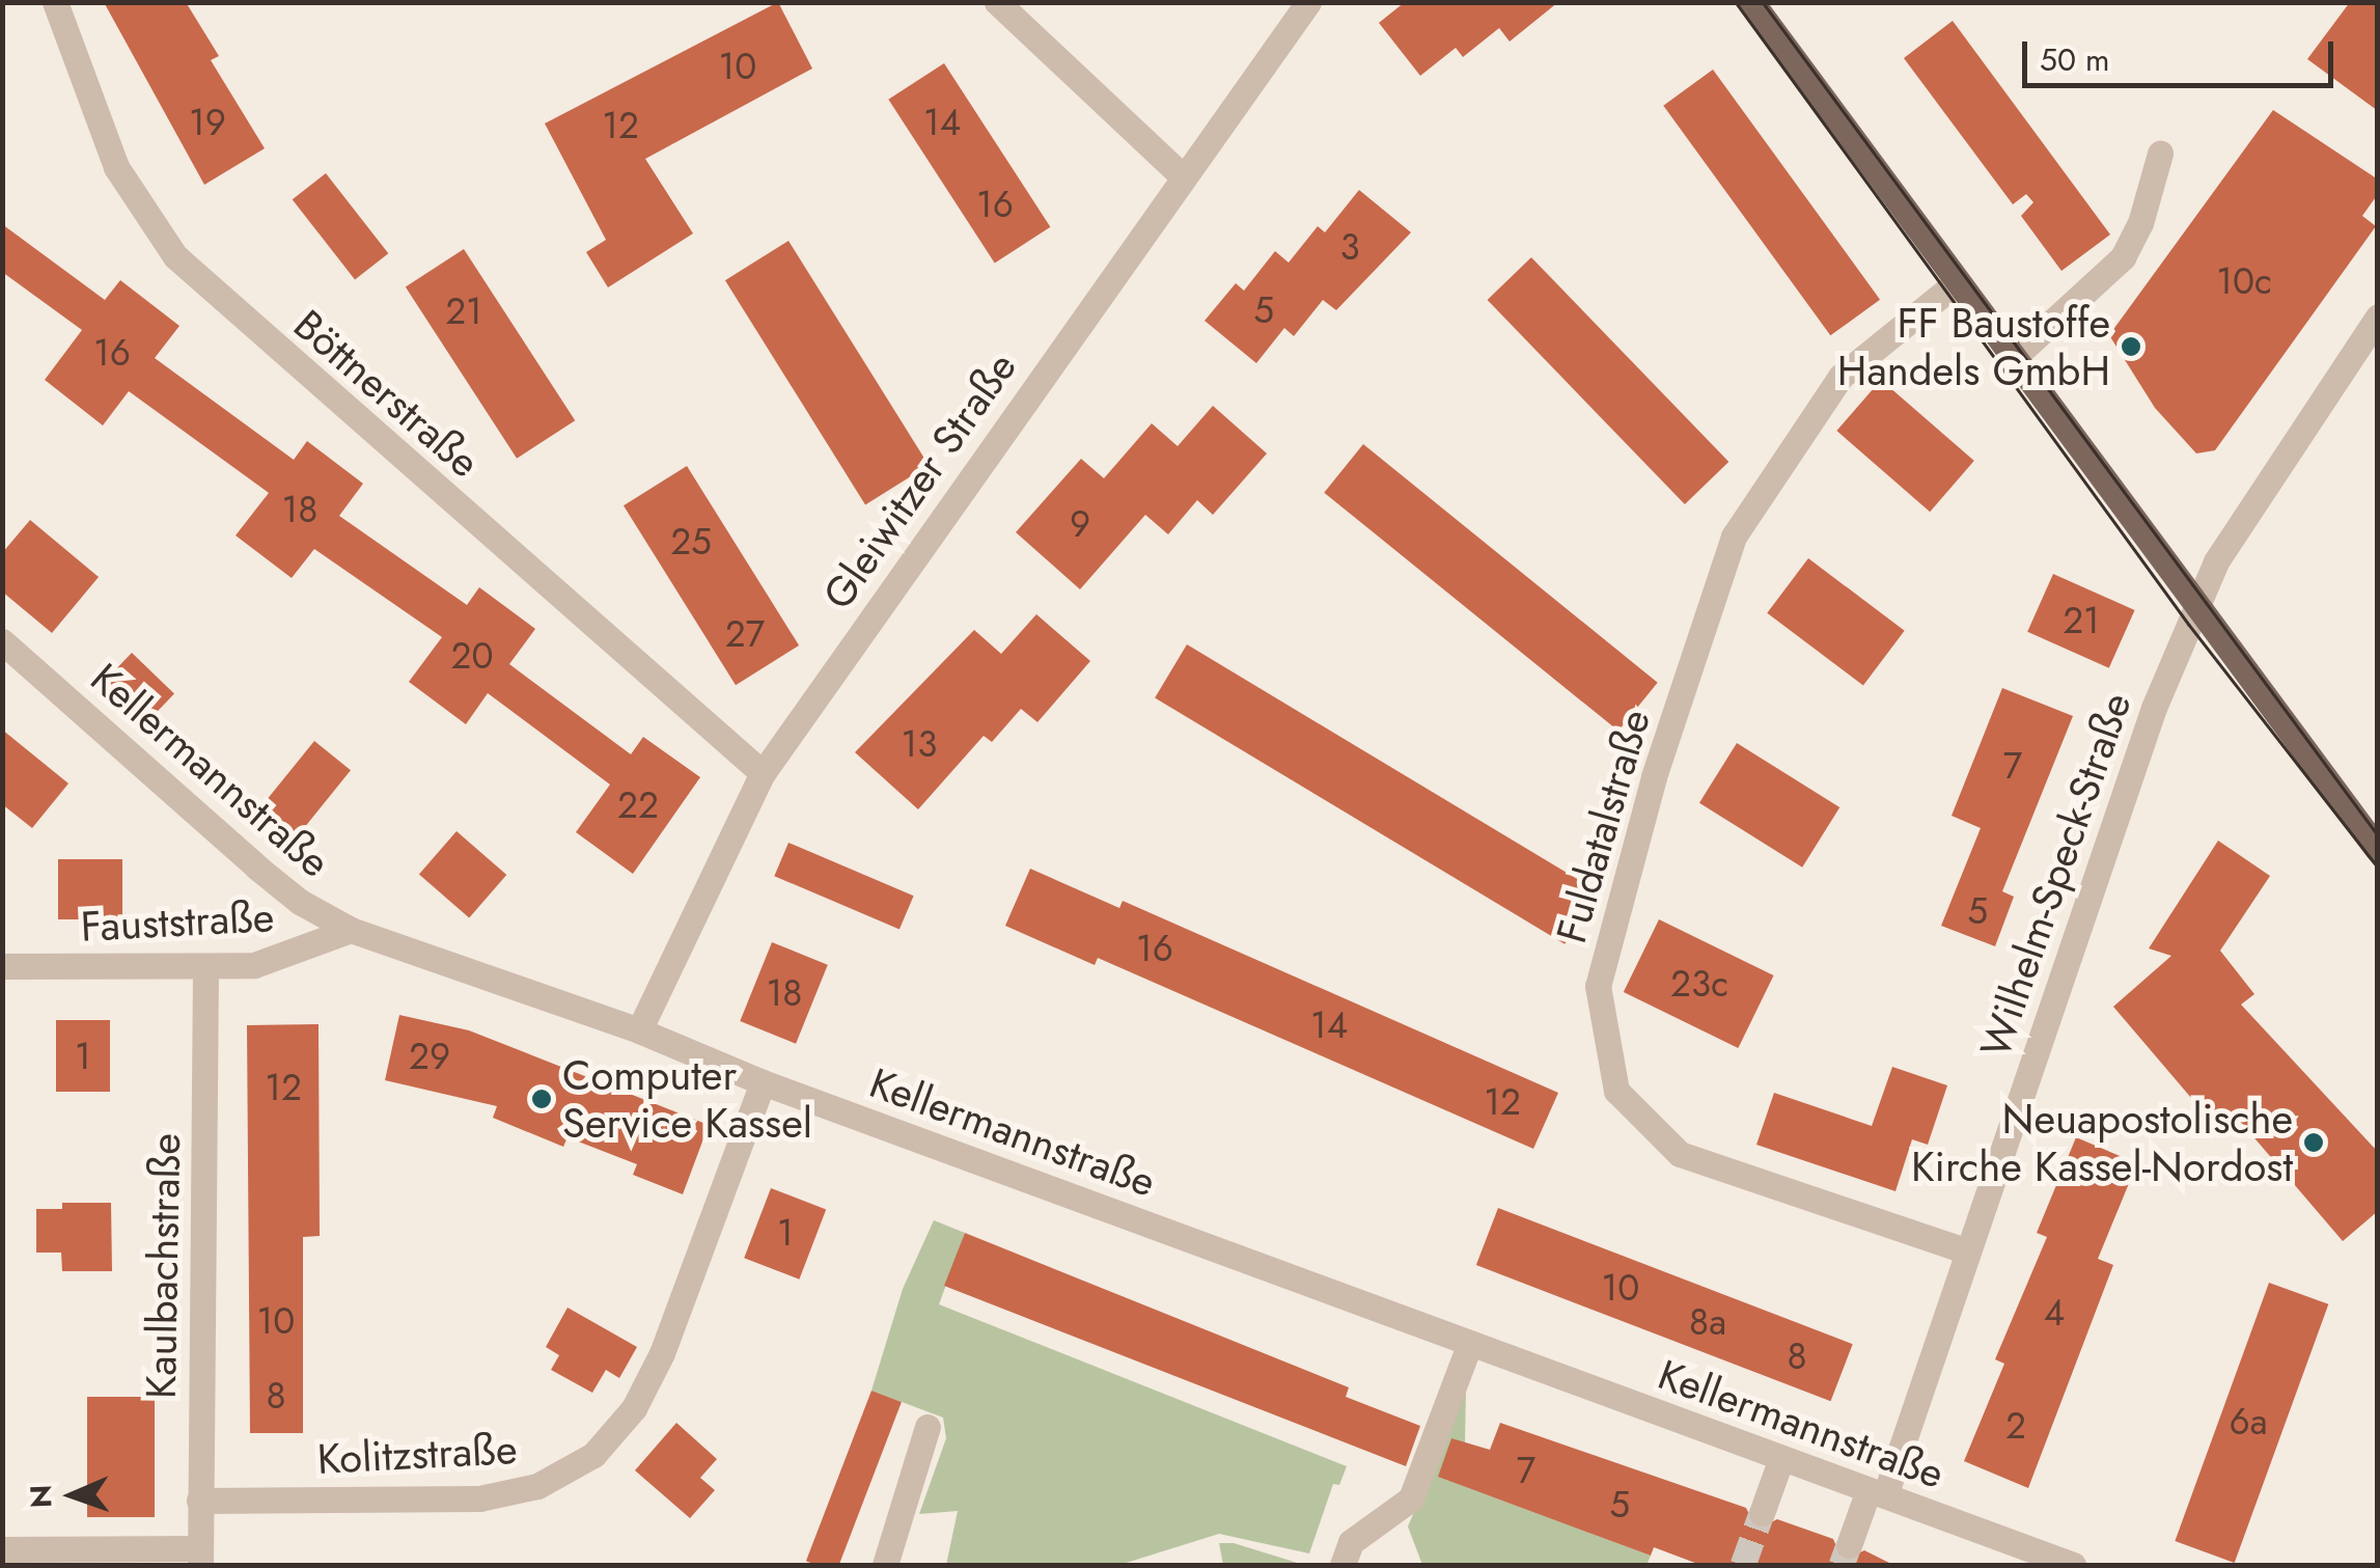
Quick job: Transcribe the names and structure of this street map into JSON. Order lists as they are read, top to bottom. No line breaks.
{"streets":{"street":["Böttnerstraße","Gleiwitzer Straße","Kellermannstraße","Fuldatalstraße","Wilhelm-Speck-Straße","Fauststraße","Kaulbachstraße","Kolitzstraße"]},"crossings":[["Böttnerstraße","Gleiwitzer Straße"],["Gleiwitzer Straße","Kellermannstraße"],["Kellermannstraße","Wilhelm-Speck-Straße"],["Kellermannstraße","Fauststraße"],["Kellermannstraße","Kolitzstraße"],["Fuldatalstraße","Wilhelm-Speck-Straße"],["Fauststraße","Kaulbachstraße"],["Kaulbachstraße","Kolitzstraße"]],"places":["FF Baustoffe Handels GmbH","Computer Service Kassel","Neuapostolische Kirche Kassel-Nordost"],"house_numbers":["10","19","14","12","16","3","10c","5","21","16","18","9","25","21","27","20","13","7","22","5","16","23c","18","14","1","29","12","12","1","10","4","10","8a","8","8","6a","2","7","5"],"scale_bar":"50 m","north":"left"}
